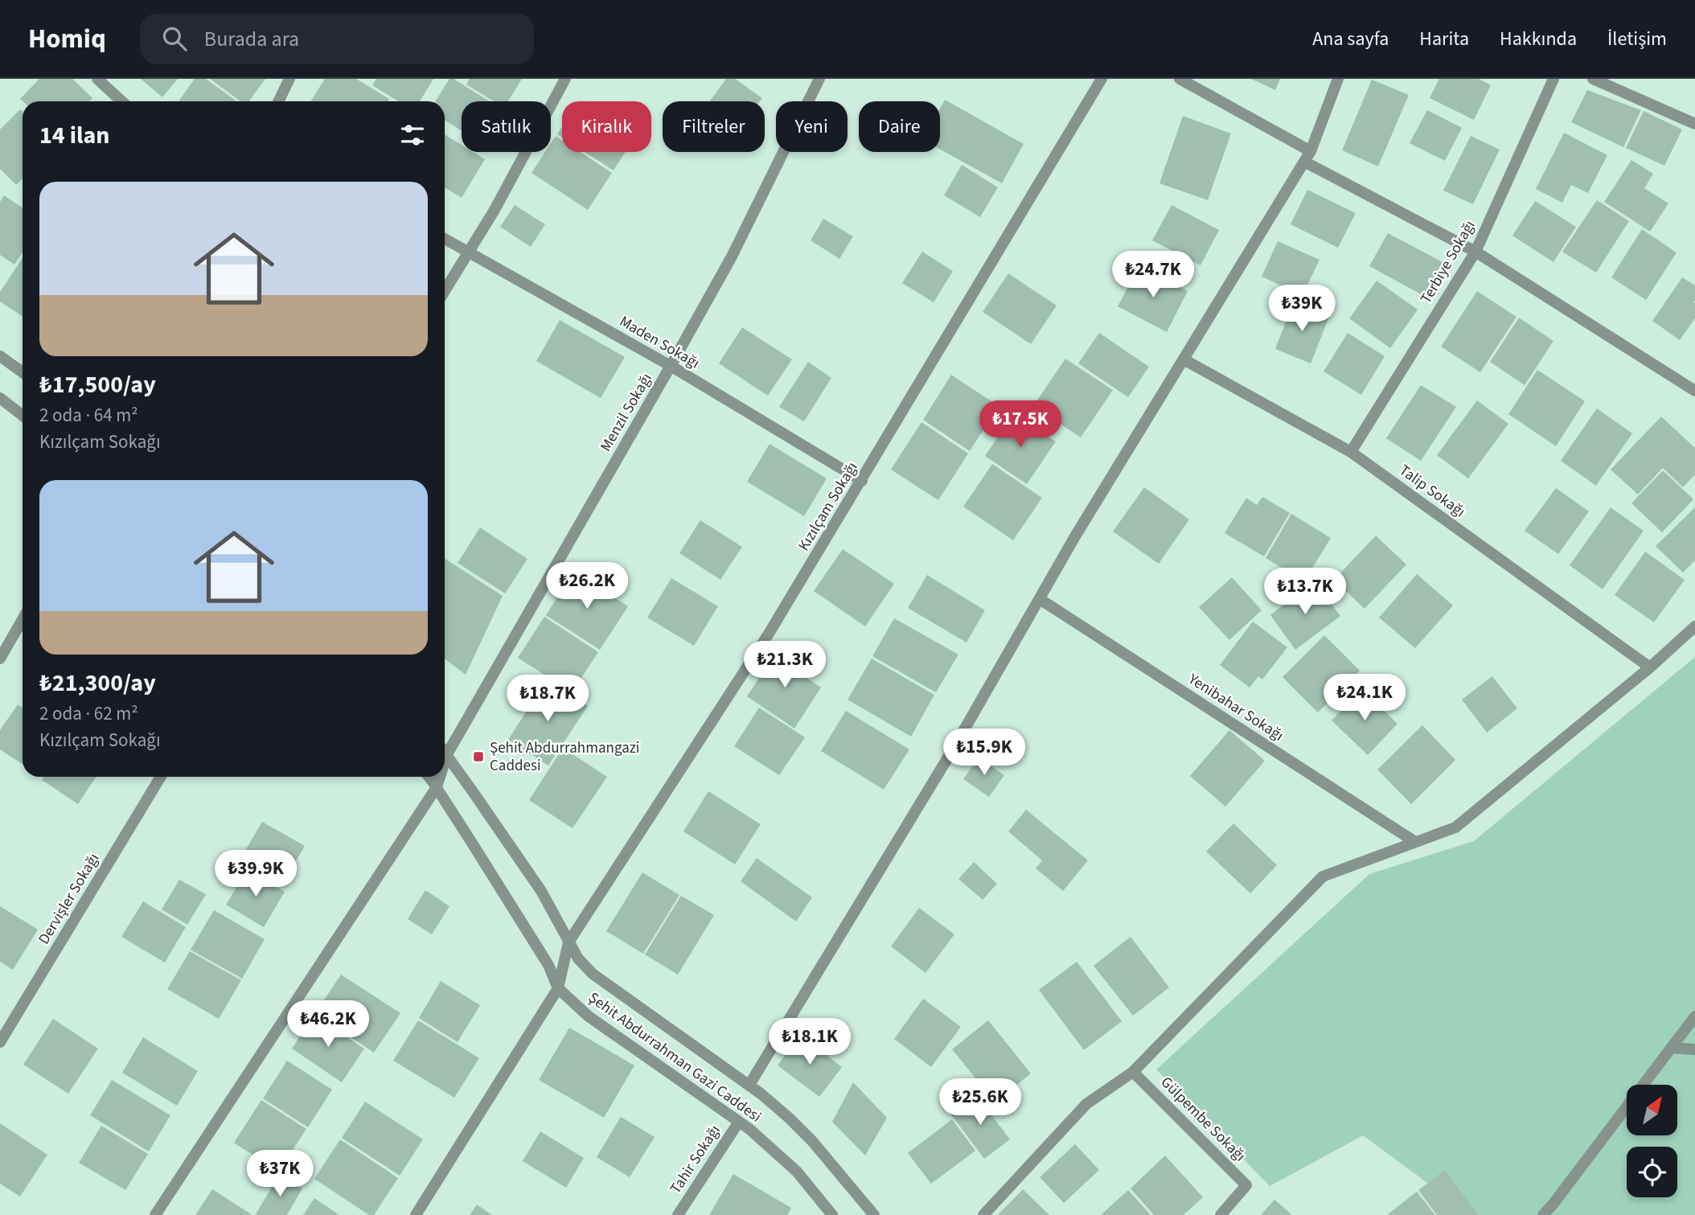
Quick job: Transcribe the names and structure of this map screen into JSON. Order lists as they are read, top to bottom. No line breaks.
{"streets":{"street":["Terbiye Sokağı","Maden Sokağı","Menzil Sokağı","Talip Sokağı","Kızılçam Sokağı","Yenibahar Sokağı","Dervişler Sokağı","Şehit Abdurrahman Gazi Caddesi","Gülpembe Sokağı","Tahir Sokağı"]},"crossings":[["Terbiye Sokağı","Talip Sokağı"],["Maden Sokağı","Menzil Sokağı"],["Maden Sokağı","Kızılçam Sokağı"],["Menzil Sokağı","Şehit Abdurrahman Gazi Caddesi"],["Kızılçam Sokağı","Şehit Abdurrahman Gazi Caddesi"],["Şehit Abdurrahman Gazi Caddesi","Tahir Sokağı"]],"places":{"transit":["Şehit Abdurrahmangazi Caddesi"]},"north":"top right","page":{"header":"Homiq","search":"Burada ara","nav":["Ana sayfa","Harita","Hakkında","İletişim"],"chip":["Satılık","Kiralık","Filtreler","Yeni","Daire"],"heading":"14 ilan","list":[{"name":"₺17,500/ay","note":"2 oda · 64 m² · Kızılçam Sokağı"},{"name":"₺21,300/ay","note":"2 oda · 62 m² · Kızılçam Sokağı"}],"price":["₺24.7K","₺39K","₺17.5K","₺26.2K","₺13.7K","₺21.3K","₺24.1K","₺18.7K","₺15.9K","₺39.9K","₺46.2K","₺18.1K","₺25.6K","₺37K"]}}
